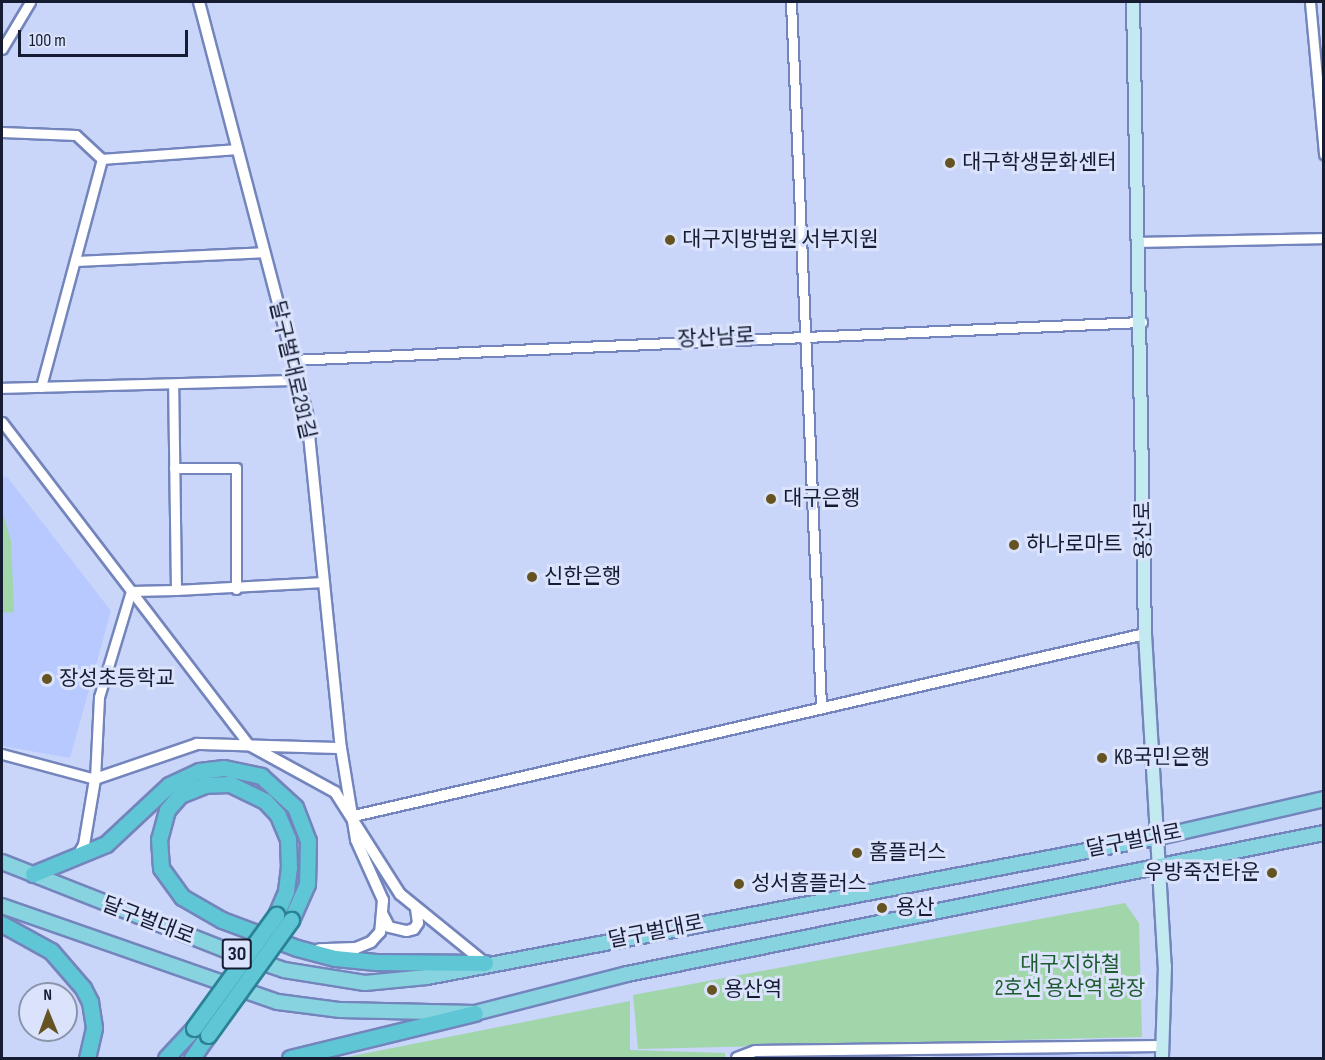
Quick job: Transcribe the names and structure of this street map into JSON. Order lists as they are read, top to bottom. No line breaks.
{"streets":{"main road":["용산로","달구벌대로","30"],"street":["장산남로","달구벌대로291길"]},"crossings":[["장산남로","달구벌대로291길"],["장산남로","용산로"],["용산로","달구벌대로"]],"parks":["대구 지하철 2호선 용산역 광장"],"places":["대구학생문화센터","대구지방법원 서부지원","대구은행","하나로마트","신한은행","장성초등학교","KB국민은행","홈플러스","우방죽전타운","성서홈플러스","용산","용산역"],"scale_bar":"100 m","north":"top"}
